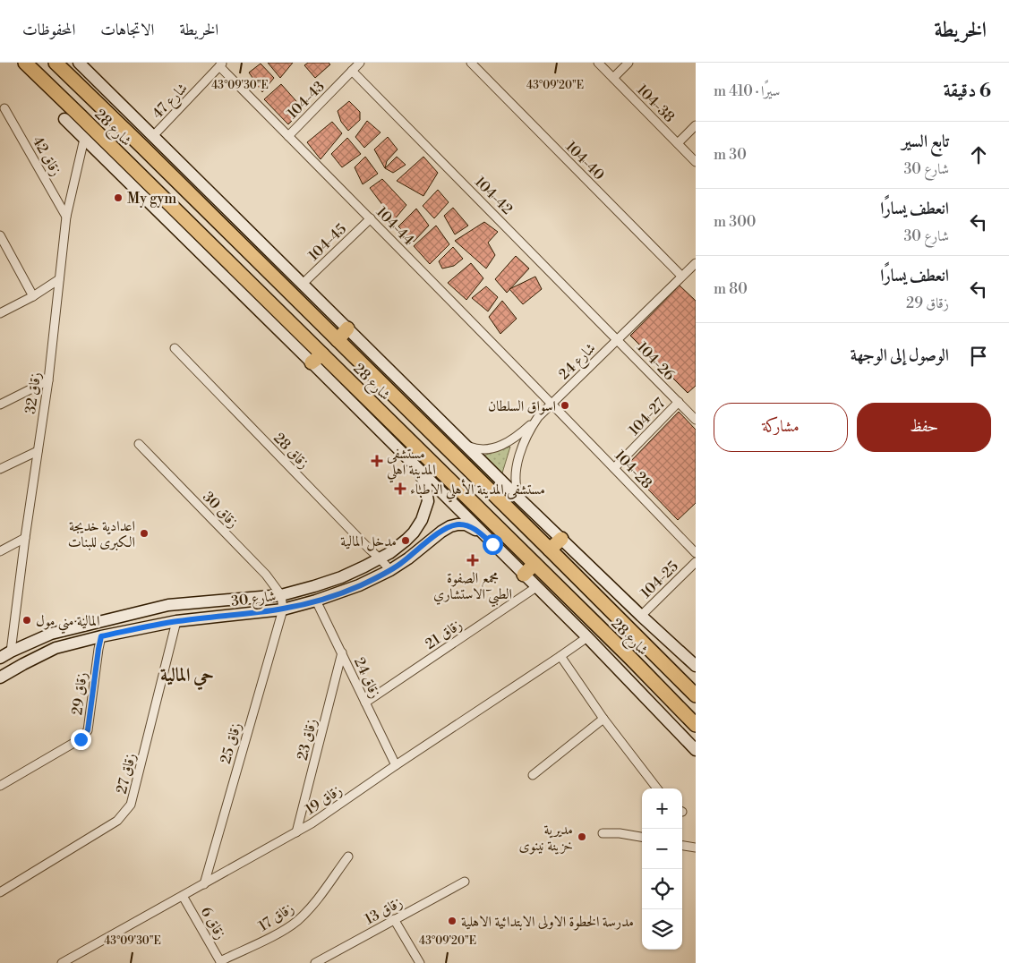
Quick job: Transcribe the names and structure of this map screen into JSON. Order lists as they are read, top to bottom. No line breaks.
{"streets":{"highway":["شارع 28"],"main road":["شارع 30"],"street":["104-43","شارع 47","104-38","زقاق 42","104-40","104-42","104-44","104-45","شارع 24","104-26","زقاق 32","104-27","زقاق 28","104-28","زقاق 30","104-25","زقاق 21","زقاق 24","زقاق 29","زقاق 23","زقاق 25","زقاق 27","زقاق 19","زقاق 13","زقاق 17","زقاق 6"]},"crossings":[["104-43","104-42"],["104-43","104-44"],["شارع 47","104-44"],["زقاق 42","زقاق 32"],["104-40","شارع 24"],["104-42","شارع 24"],["104-42","104-26"],["104-44","104-45"],["104-44","شارع 24"],["104-44","104-28"],["شارع 24","104-26"],["شارع 24","104-28"],["104-26","104-27"],["زقاق 32","شارع 30"],["104-27","104-28"],["زقاق 28","شارع 30"],["زقاق 30","شارع 30"],["شارع 30","زقاق 24"],["شارع 30","زقاق 29"],["شارع 30","زقاق 25"],["شارع 30","زقاق 27"],["زقاق 21","زقاق 24"],["زقاق 24","زقاق 23"],["زقاق 24","زقاق 19"],["زقاق 23","زقاق 19"],["زقاق 25","زقاق 19"],["زقاق 19","زقاق 6"],["زقاق 17","زقاق 6"]],"districts":["حي المالية"],"places":{"other":["My gym","اسواق السلطان","اعدادية خديجة الكبرى للبنات","مدخل المالية","المالية مني مول","مديرية خزينة نينوى","مدرسة الخطوة الاولى الابتدائية الاهلية"],"health":["مستشفى المدينة اهلي","مستشفى المدينة الأهلي الاطباء","مجمع الصفوة الطبي الاستشاري"]},"page":{"header":"الخريطة","nav":["الخريطة","الاتجاهات","المحفوظات"],"heading":["6 دقيقة","سيرًا · 410 m"],"list":[["تابع السير","شارع 30","30 m"],["انعطف يسارًا","شارع 30","300 m"],["انعطف يسارًا","زقاق 29","80 m"],"الوصول إلى الوجهة"],"buttons":["حفظ","مشاركة"],"map_buttons":["+","−"]},"coordinates":["43°09'30\"E","43°09'20\"E"]}
